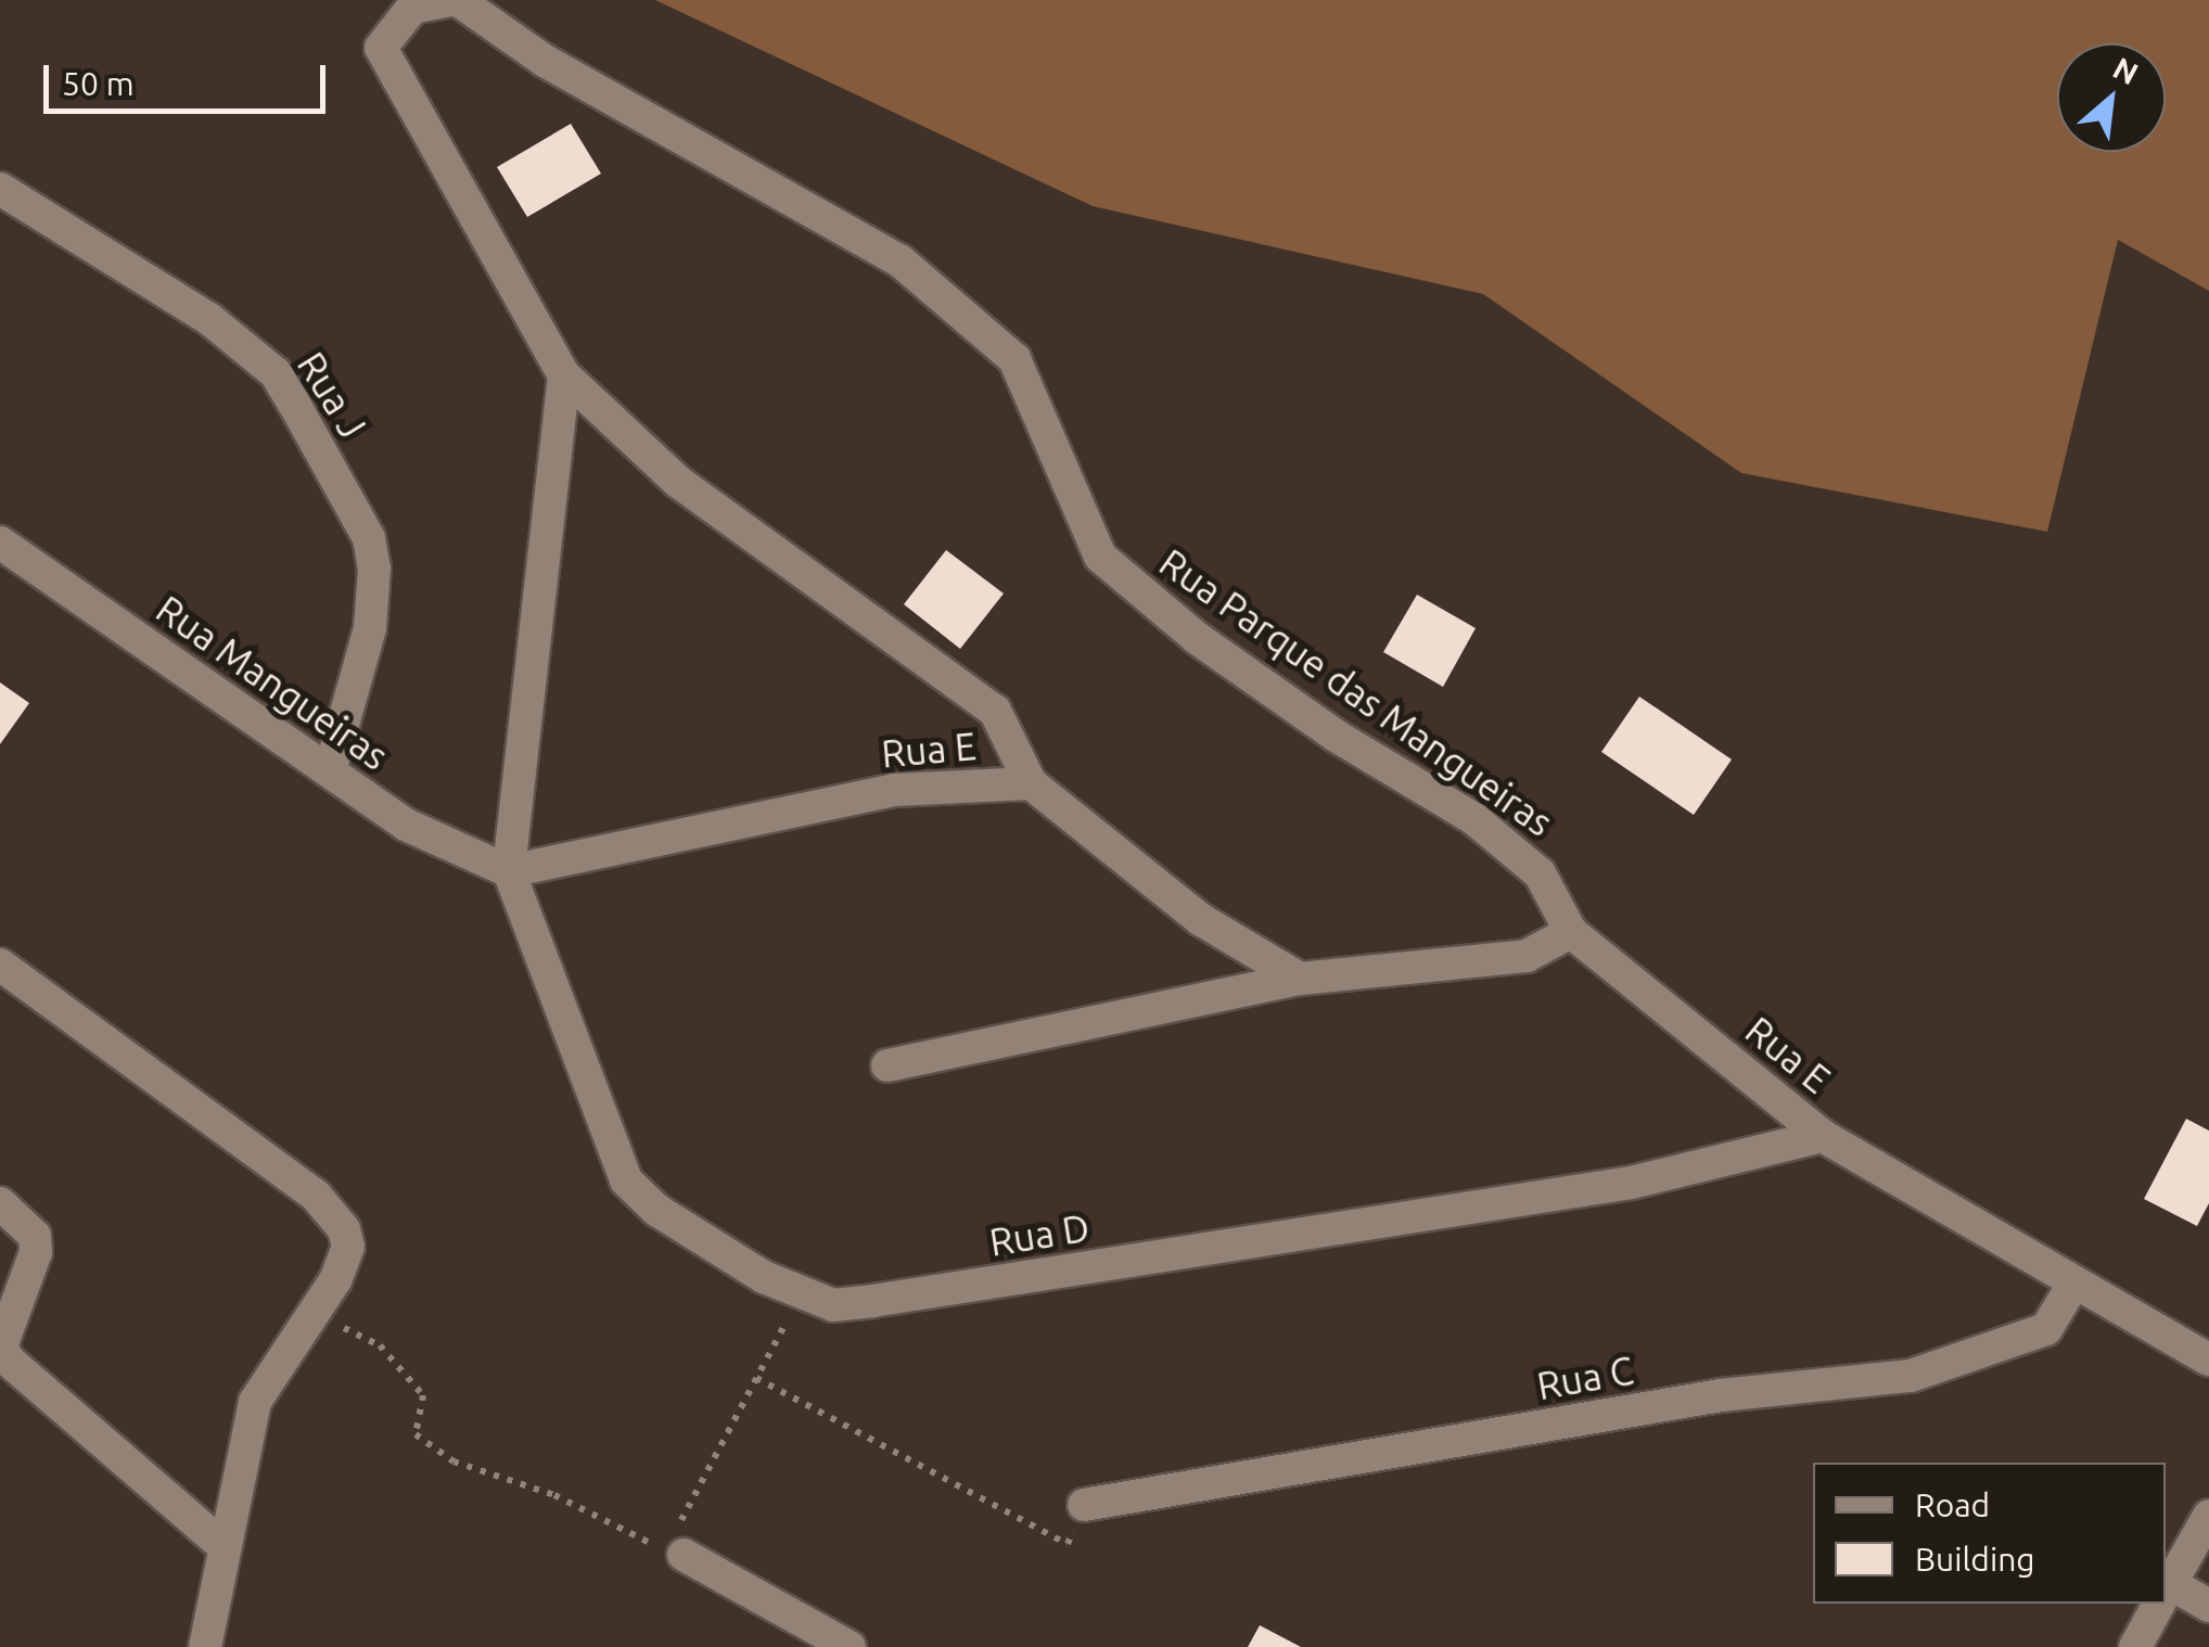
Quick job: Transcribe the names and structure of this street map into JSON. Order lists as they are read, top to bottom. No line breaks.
{"streets":{"street":["Rua J","Rua Mangueiras","Rua Parque das Mangueiras","Rua E","Rua D","Rua C"]},"crossings":[["Rua J","Rua Mangueiras"],["Rua Mangueiras","Rua E"],["Rua Mangueiras","Rua D"],["Rua Parque das Mangueiras","Rua E"],["Rua E","Rua D"],["Rua E","Rua C"]],"legend":["Road","Building"],"scale_bar":"50 m","north":"top right"}
